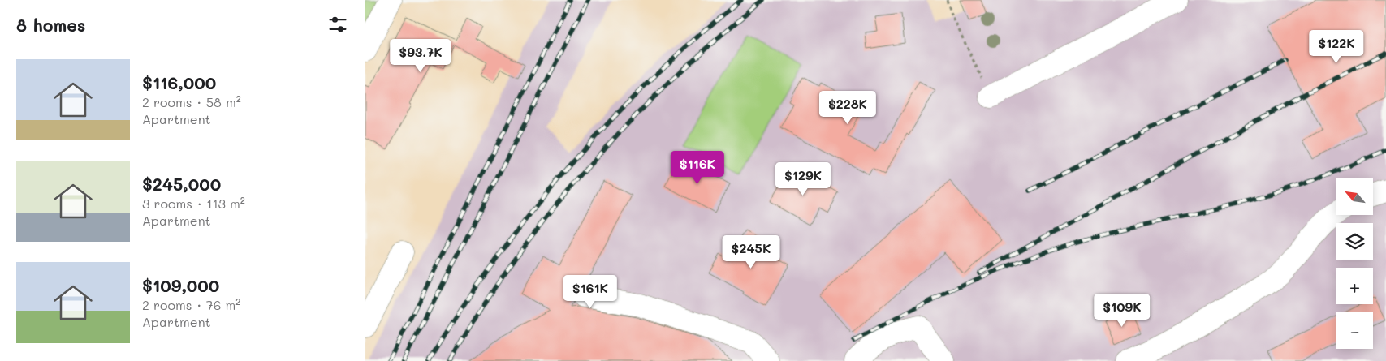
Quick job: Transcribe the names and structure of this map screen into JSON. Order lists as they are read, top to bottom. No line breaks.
{"north":"top left","page":{"heading":"8 homes","price":["$122K","$93.7K","$228K","$116K","$129K","$245K","$161K","$109K"],"list":[{"name":"$116,000","note":"2 rooms · 58 m² · Apartment"},{"name":"$245,000","note":"3 rooms · 113 m² · Apartment"},{"name":"$109,000","note":"2 rooms · 76 m² · Apartment"}],"map_buttons":["+","−"]}}
